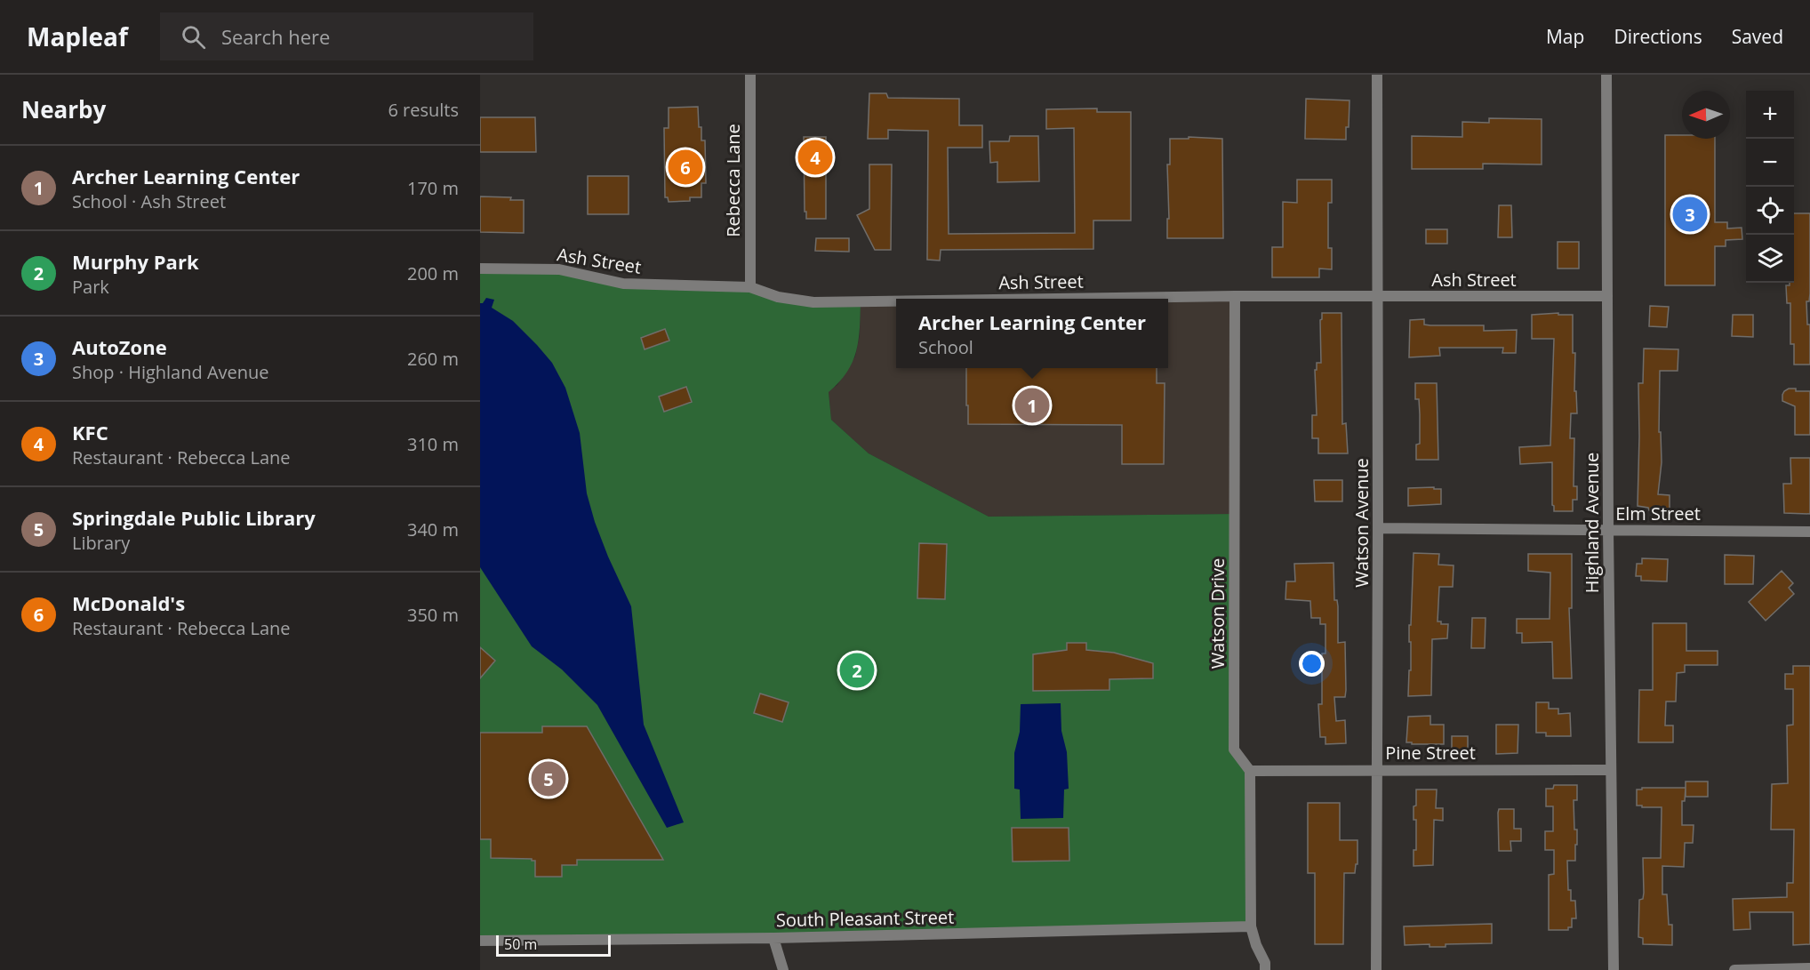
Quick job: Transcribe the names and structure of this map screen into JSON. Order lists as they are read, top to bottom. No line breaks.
{"streets":{"street":["Rebecca Lane","Ash Street","Elm Street","Watson Avenue","Highland Avenue","Watson Drive","Pine Street","South Pleasant Street"]},"crossings":[["Rebecca Lane","Ash Street"],["Ash Street","Watson Avenue"],["Ash Street","Highland Avenue"],["Ash Street","Watson Drive"],["Elm Street","Watson Avenue"],["Elm Street","Highland Avenue"],["Watson Avenue","Pine Street"],["Highland Avenue","Pine Street"],["Watson Drive","Pine Street"]],"scale_bar":"50 m","north":"left","page":{"header":"Mapleaf","search":"Search here","nav":["Map","Directions","Saved"],"heading":["Nearby","6 results"],"map_buttons":["+","−"],"pins":["4","6","3","1","2","5"],"list":[{"mark":"1","name":"Archer Learning Center","note":"School · Ash Street","value":"170 m"},{"mark":"2","name":"Murphy Park","note":"Park","value":"200 m"},{"mark":"3","name":"AutoZone","note":"Shop · Highland Avenue","value":"260 m"},{"mark":"4","name":"KFC","note":"Restaurant · Rebecca Lane","value":"310 m"},{"mark":"5","name":"Springdale Public Library","note":"Library","value":"340 m"},{"mark":"6","name":"McDonald's","note":"Restaurant · Rebecca Lane","value":"350 m"}],"popup":["Archer Learning Center","School"],"scale":"50 m"}}
